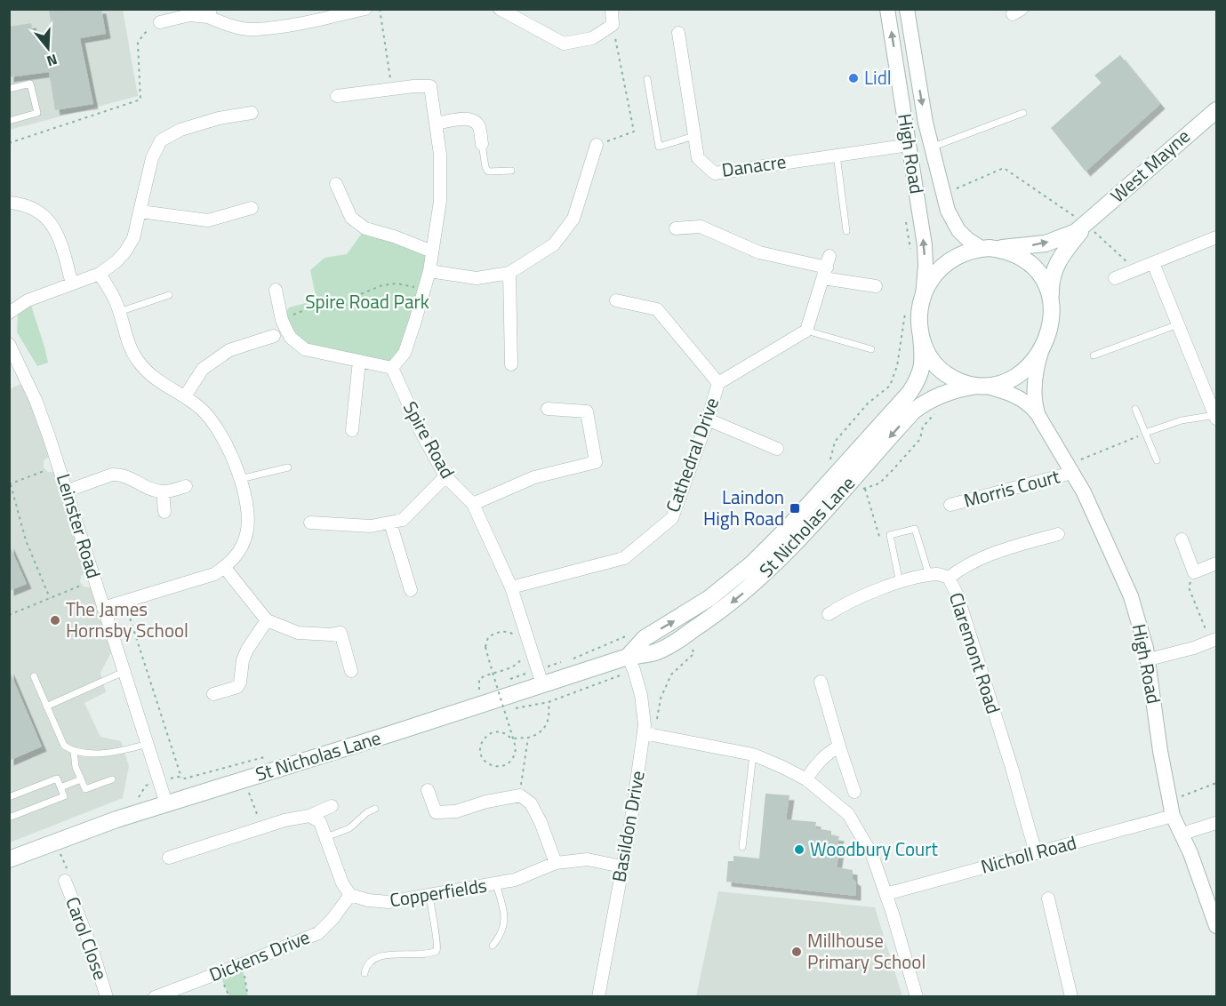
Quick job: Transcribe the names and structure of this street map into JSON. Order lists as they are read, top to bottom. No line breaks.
{"streets":{"main road":["West Mayne","St Nicholas Lane"],"street":["High Road","Danacre","Spire Road","Cathedral Drive","Morris Court","Leinster Road","Claremont Road","Basildon Drive","Nicholl Road","Copperfields","Carol Close","Dickens Drive"]},"crossings":[["High Road","Danacre"],["High Road","West Mayne"],["High Road","Morris Court"],["High Road","St Nicholas Lane"],["High Road","Nicholl Road"],["West Mayne","St Nicholas Lane"],["Spire Road","Cathedral Drive"],["Spire Road","St Nicholas Lane"],["Leinster Road","St Nicholas Lane"],["St Nicholas Lane","Basildon Drive"],["Claremont Road","Nicholl Road"],["Basildon Drive","Copperfields"],["Copperfields","Dickens Drive"]],"parks":["Spire Road Park"],"places":{"other":["Lidl","The James Hornsby School","Woodbury Court","Millhouse Primary School"],"transit":["Laindon High Road"]},"north":"bottom"}
